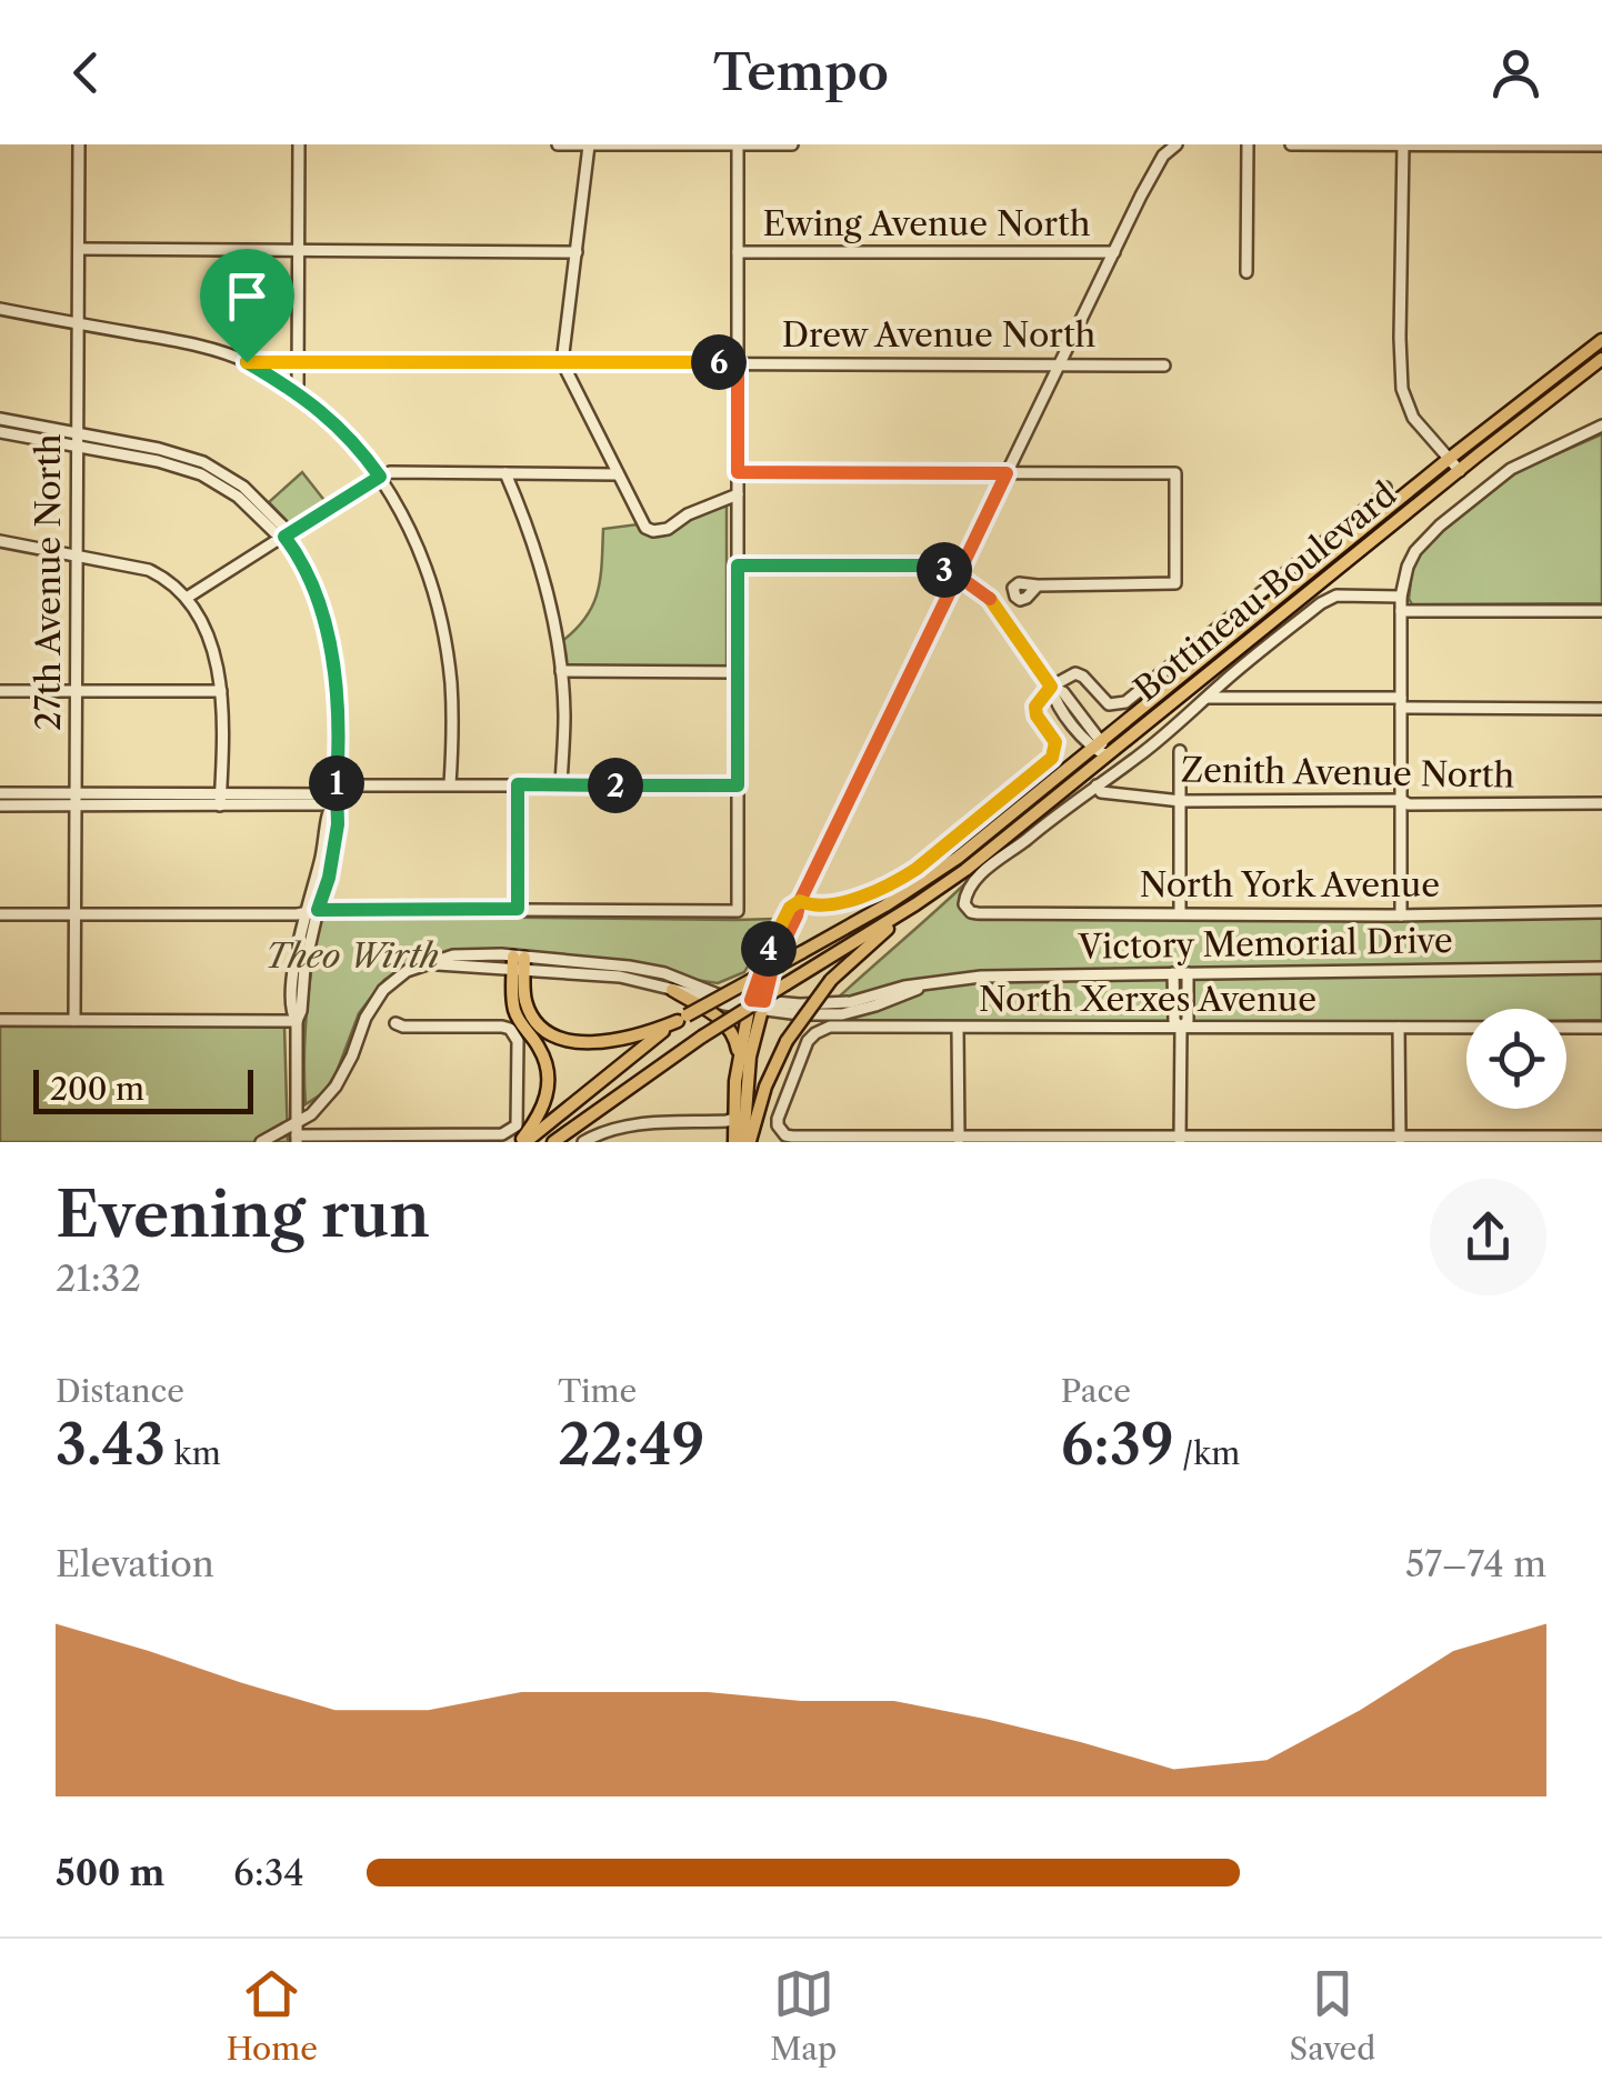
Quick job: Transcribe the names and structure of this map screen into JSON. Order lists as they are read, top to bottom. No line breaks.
{"streets":{"main road":["Bottineau Boulevard"],"street":["Ewing Avenue North","Drew Avenue North","27th Avenue North","Zenith Avenue North","North York Avenue","Victory Memorial Drive","North Xerxes Avenue"]},"crossings":[["Zenith Avenue North","North York Avenue"]],"parks":["Theo Wirth"],"scale_bar":"200 m","page":{"header":"Tempo","pins":["6","3","1","2","4"],"scale":"200 m","heading":["Evening run","21:32"],"stats":[["Distance","3.43 km"],["Time","22:49"],["Pace","6:39 /km"]],"chart":["Elevation","57–74 m"],"list":[{"name":"500 m","note":"6:34"}],"tabs":["Home","Map","Saved"]}}
